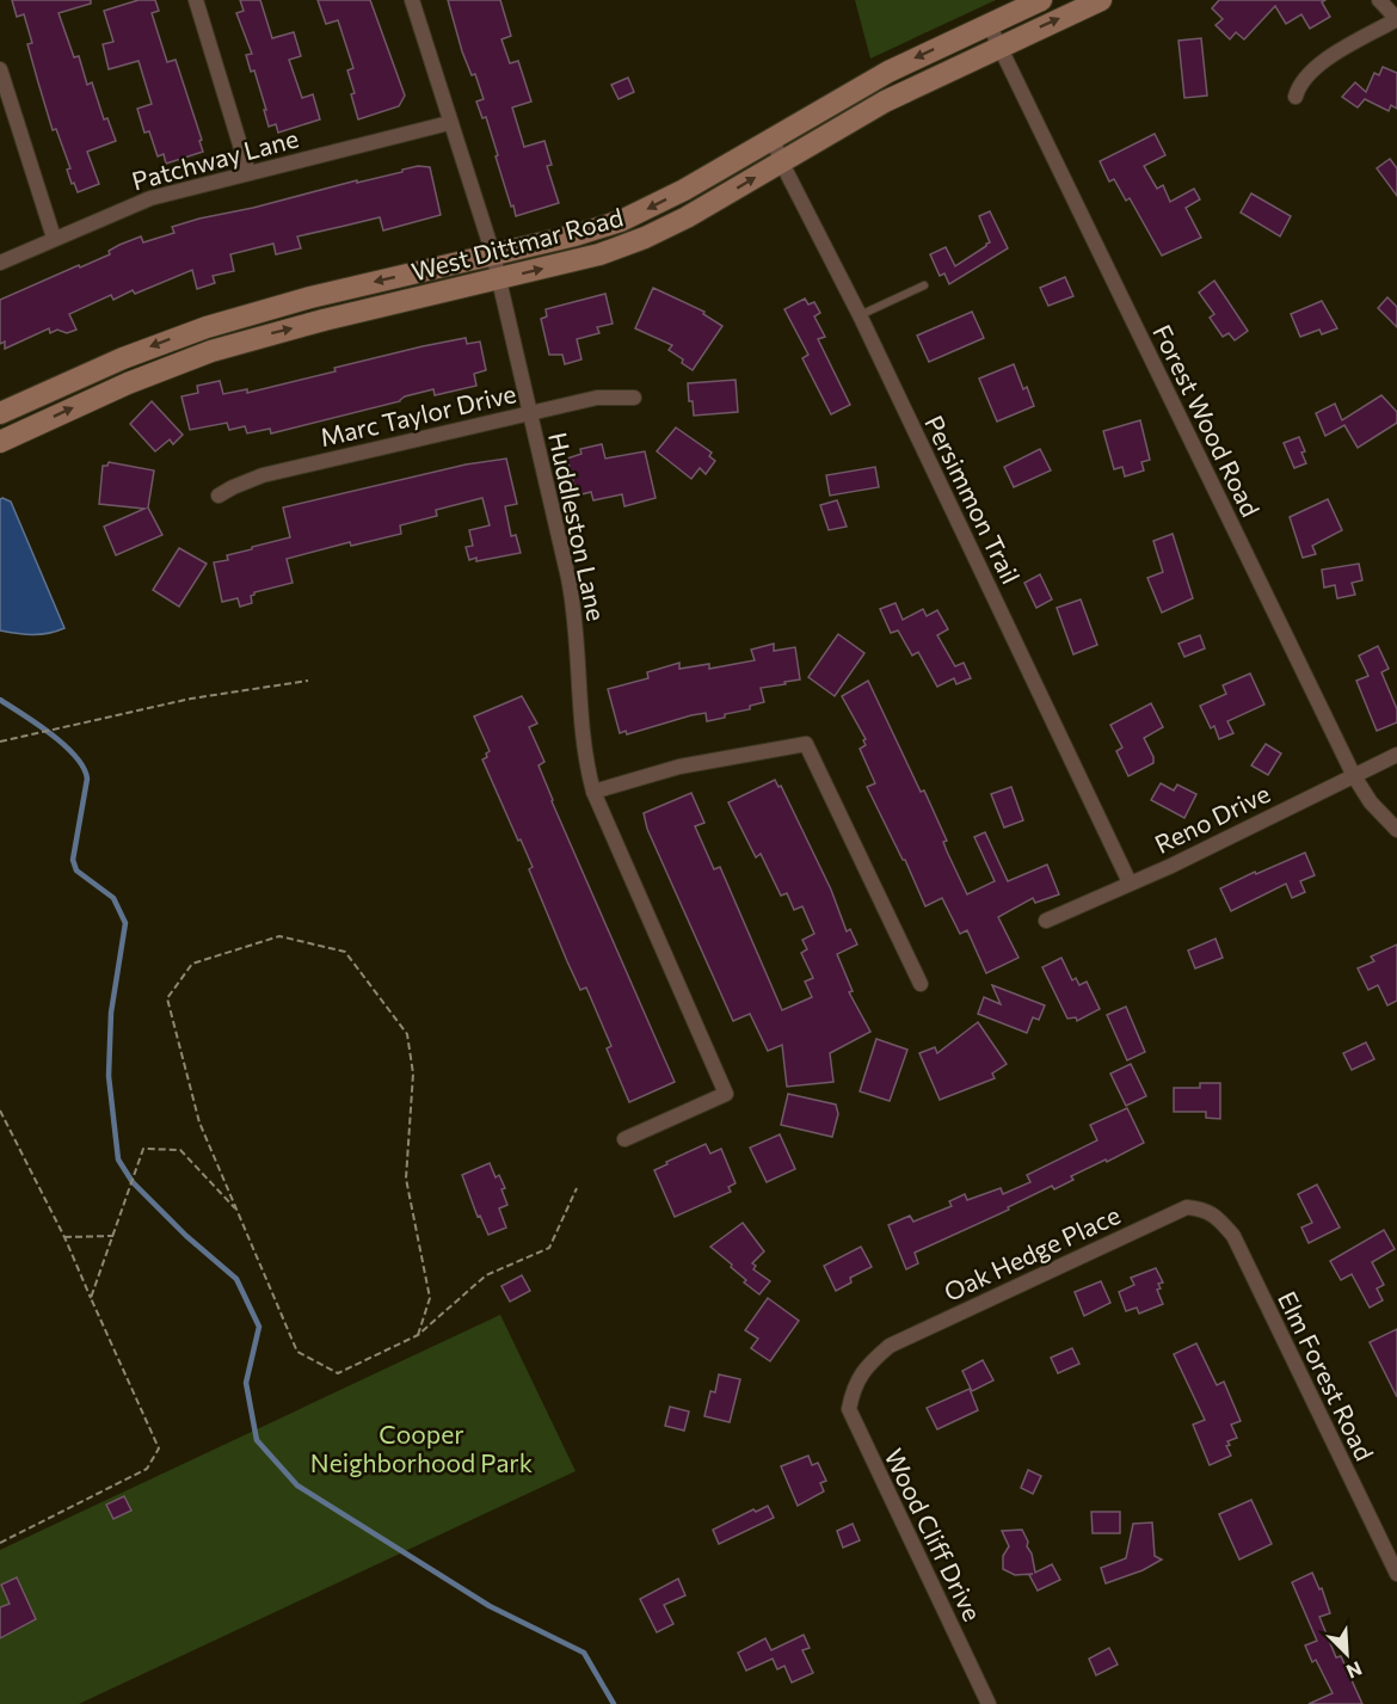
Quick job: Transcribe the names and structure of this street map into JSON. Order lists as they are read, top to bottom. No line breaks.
{"streets":{"street":["Patchway Lane","West Dittmar Road","Marc Taylor Drive","Forest Wood Road","Persimmon Trail","Huddleston Lane","Reno Drive","Oak Hedge Place","Elm Forest Road","Wood Cliff Drive"]},"crossings":[["Patchway Lane","Huddleston Lane"],["West Dittmar Road","Forest Wood Road"],["West Dittmar Road","Persimmon Trail"],["West Dittmar Road","Huddleston Lane"],["Marc Taylor Drive","Huddleston Lane"],["Forest Wood Road","Reno Drive"],["Persimmon Trail","Reno Drive"],["Oak Hedge Place","Elm Forest Road"],["Oak Hedge Place","Wood Cliff Drive"]],"parks":["Cooper Neighborhood Park"],"north":"bottom right"}
